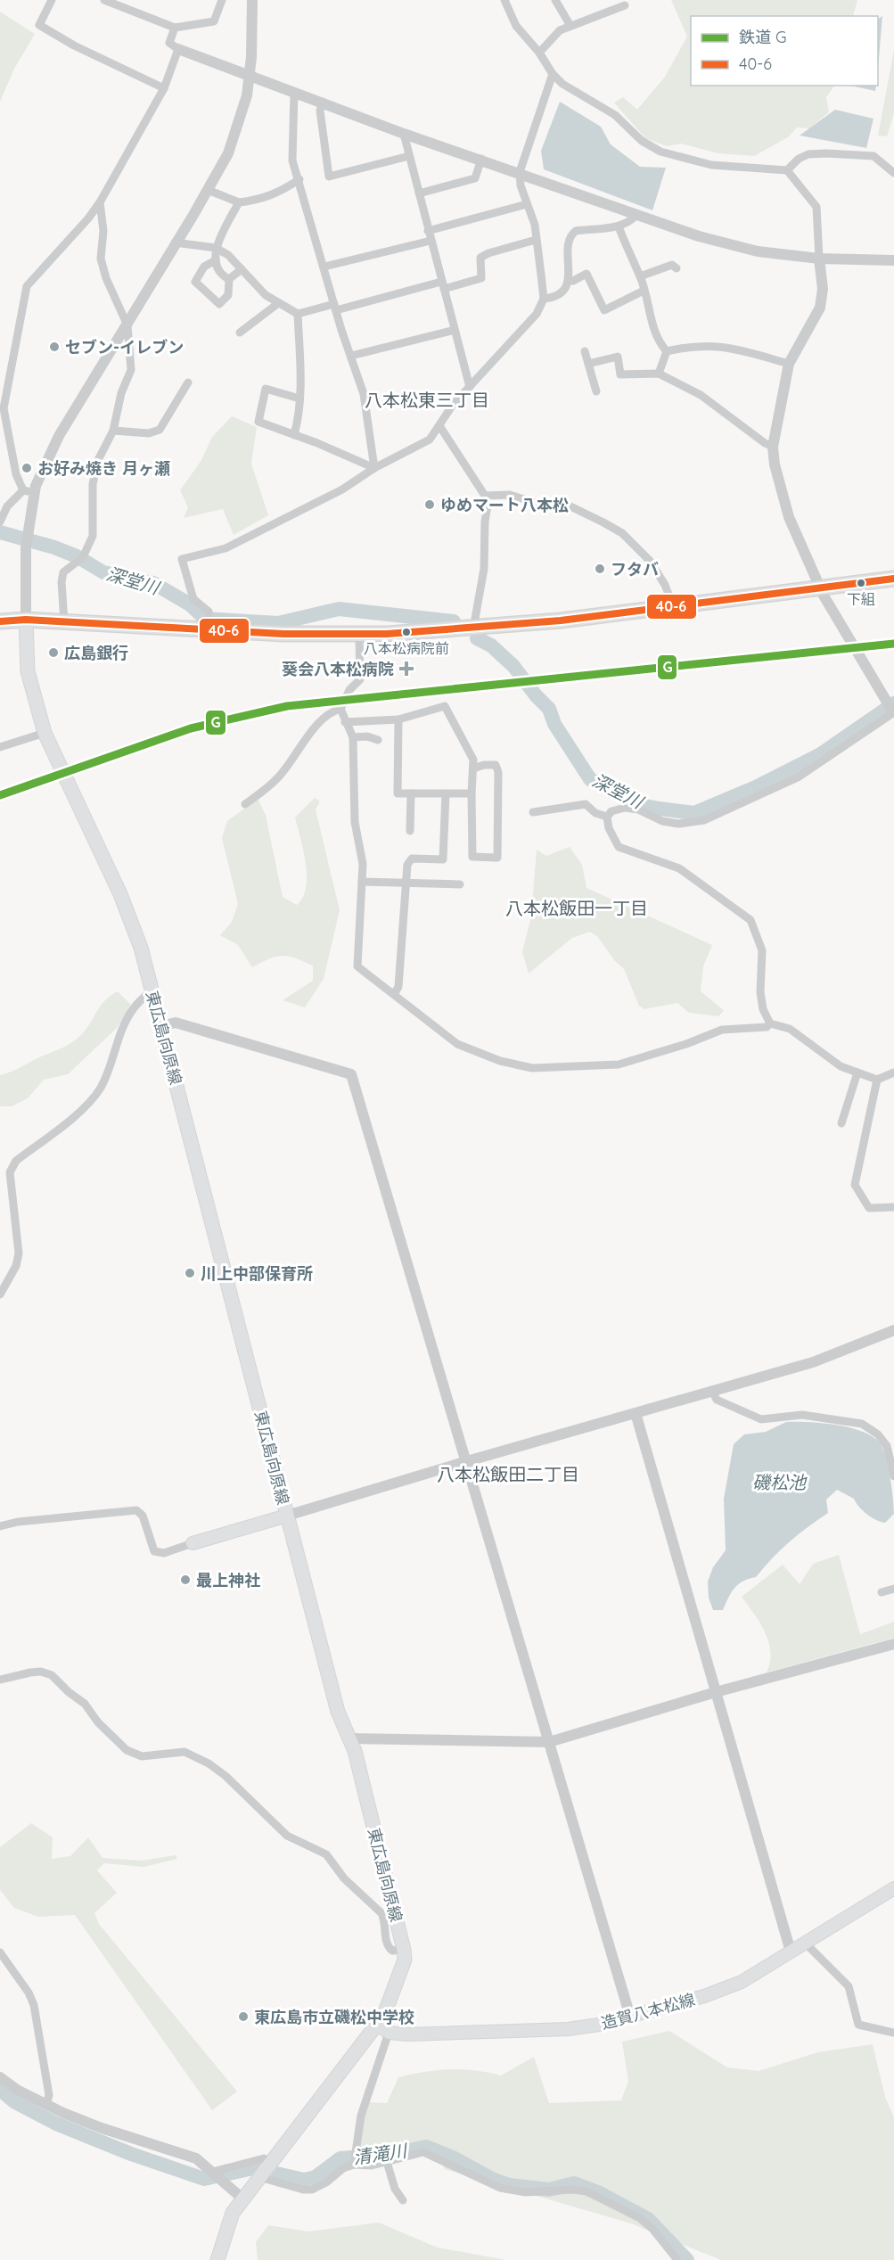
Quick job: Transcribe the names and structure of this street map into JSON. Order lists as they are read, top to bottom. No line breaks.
{"streets":{"main road":["東広島向原線","造賀八本松線"]},"districts":["八本松東三丁目","八本松飯田一丁目","八本松飯田二丁目"],"water":["深堂川","磯松池","清滝川"],"places":{"other":["セブン-イレブン","お好み焼き 月ヶ瀬","ゆめマート八本松","フタバ","下組","八本松病院前","広島銀行","川上中部保育所","最上神社","東広島市立磯松中学校"],"health":["葵会八本松病院"]},"lines":["transit line 40-6","rail line G"],"legend":["鉄道 G","40-6"]}
